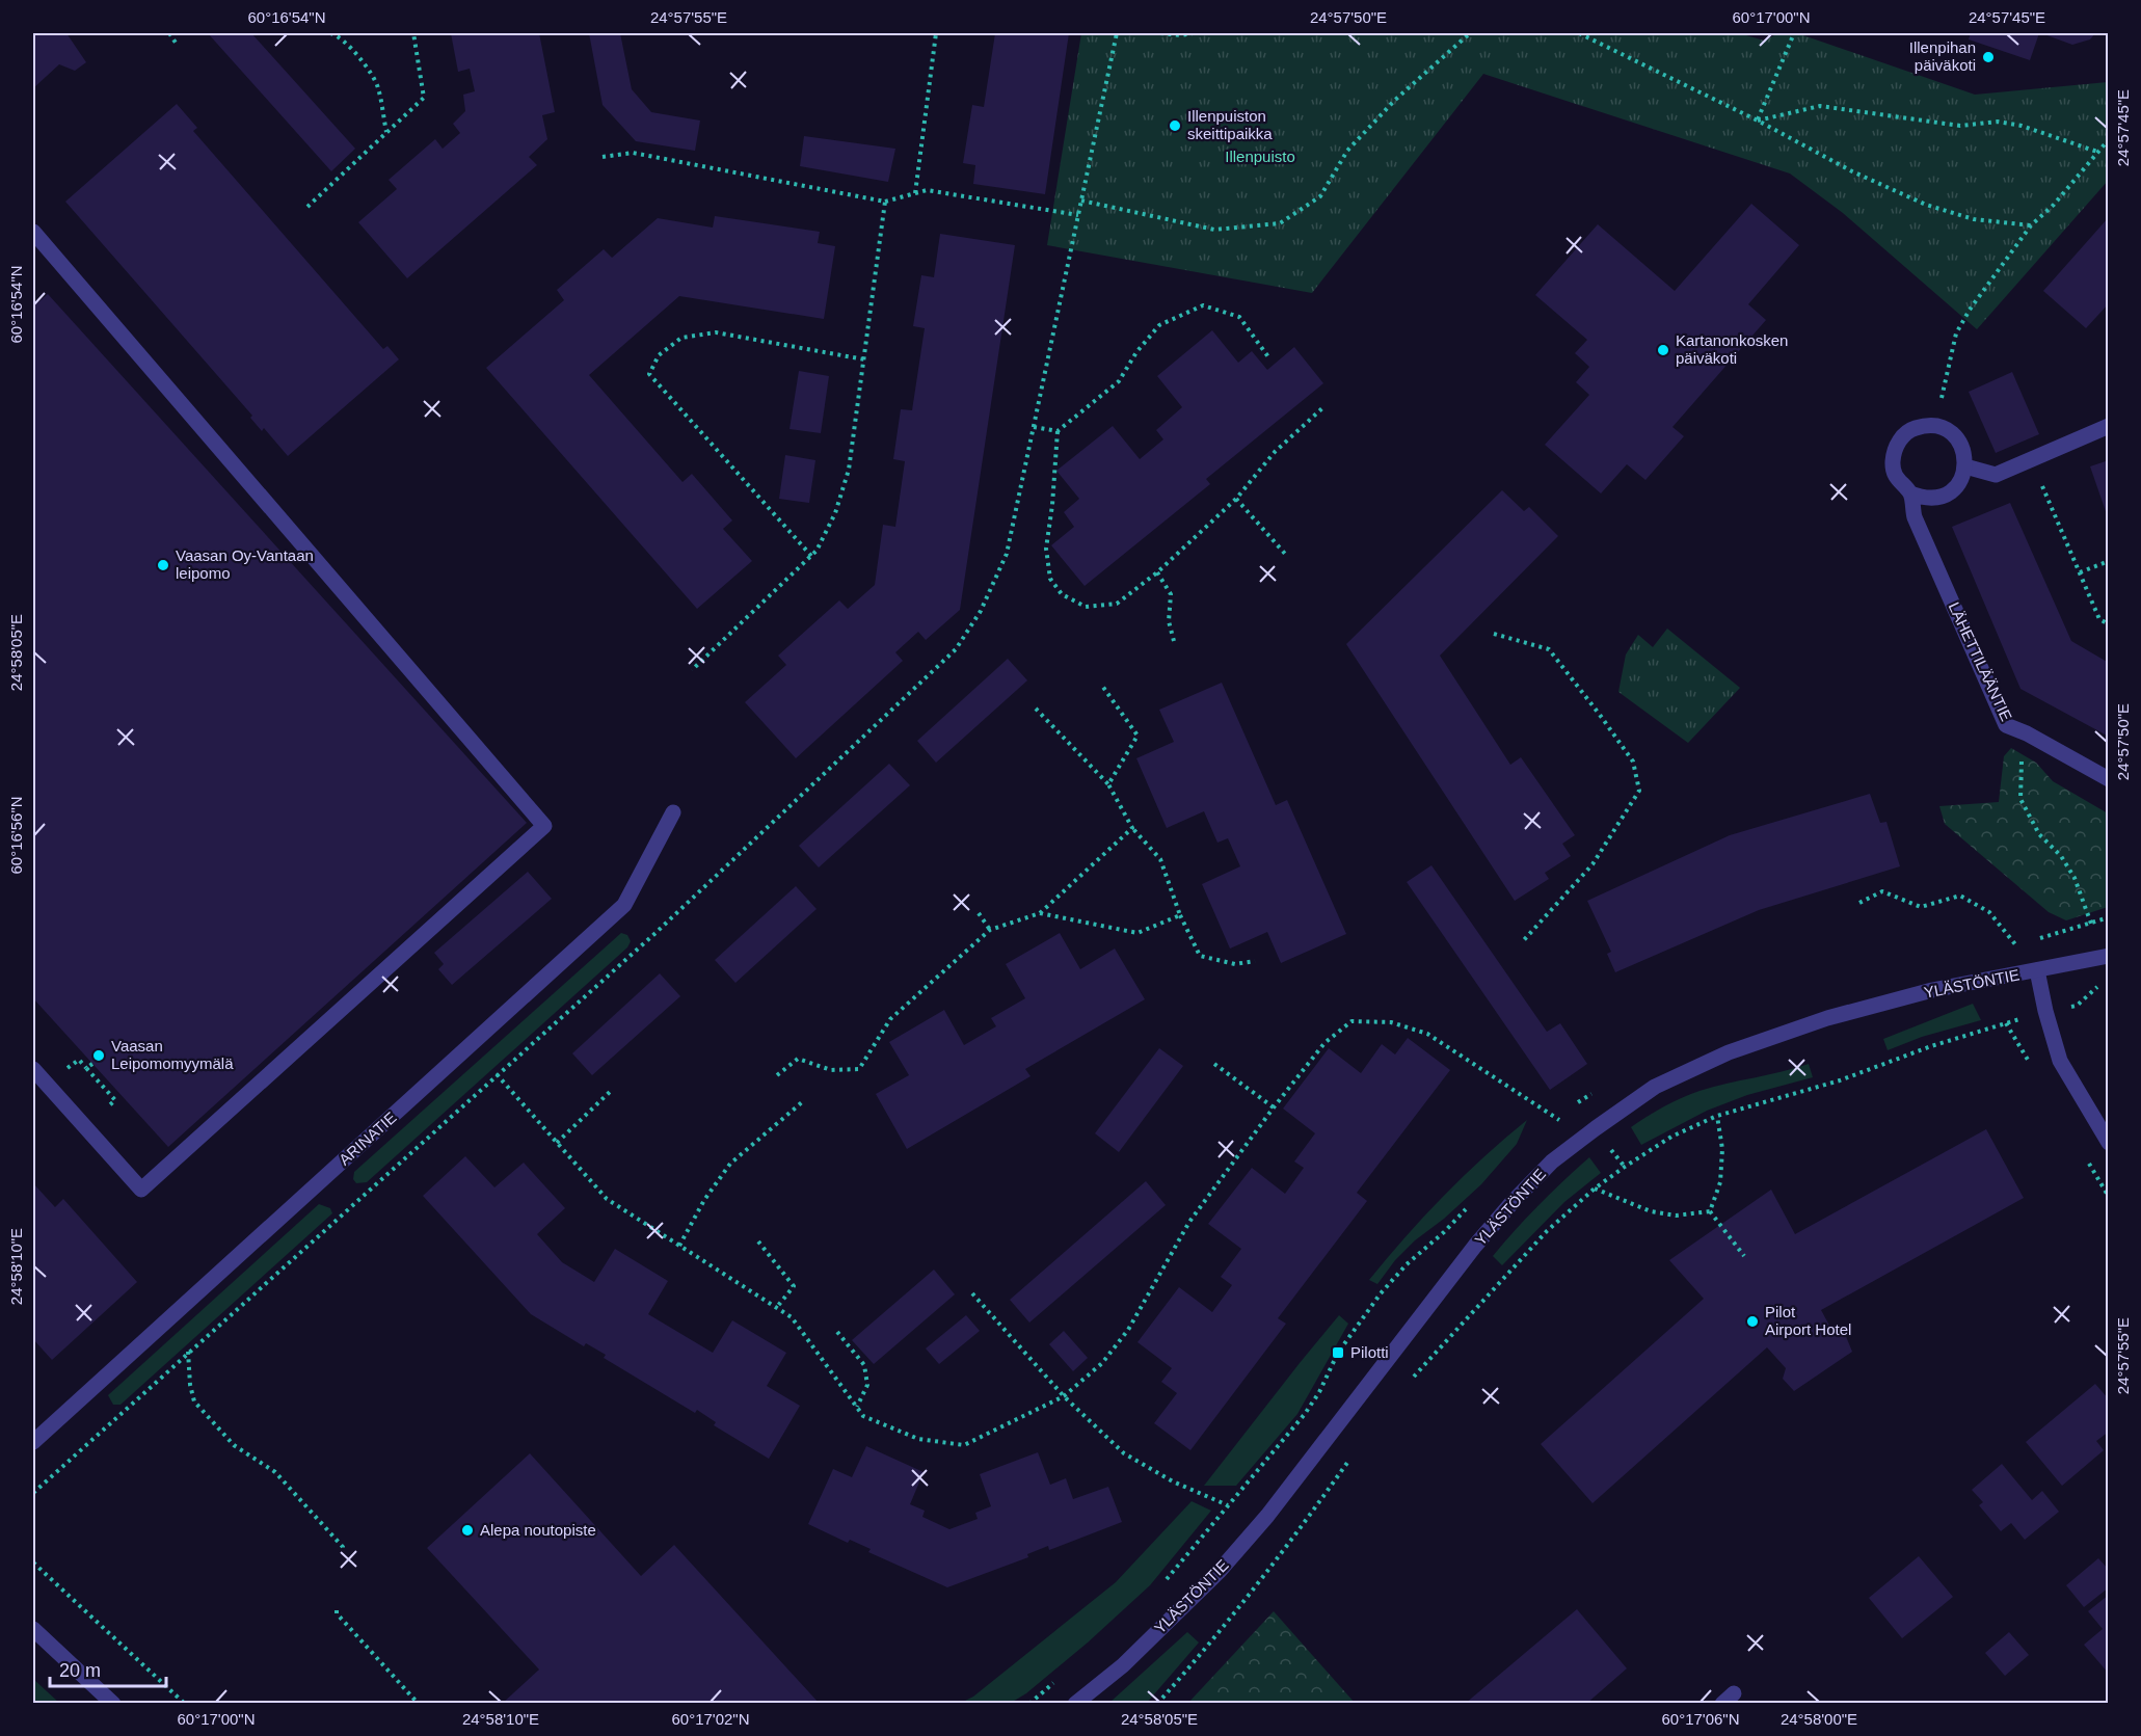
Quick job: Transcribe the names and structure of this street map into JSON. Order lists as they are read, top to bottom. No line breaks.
{"streets":{"street":["LÄHETTILÄÄNTIE","YLÄSTÖNTIE","ARINATIE"]},"parks":["Illenpuisto"],"places":{"other":["Illenpihan päiväkoti","Illenpuiston skeittipaikka","Kartanonkosken päiväkoti","Vaasan Oy-Vantaan leipomo","Vaasan Leipomomyymälä","Pilot Airport Hotel","Alepa noutopiste"],"transit":["Pilotti"]},"scale_bar":"20 m","coordinates":["60°16'54\"N","24°57'55\"E","24°57'50\"E","60°17'00\"N","24°57'45\"E","24°58'05\"E","60°16'56\"N","24°58'10\"E","60°17'02\"N","60°17'06\"N","24°58'00\"E"]}
